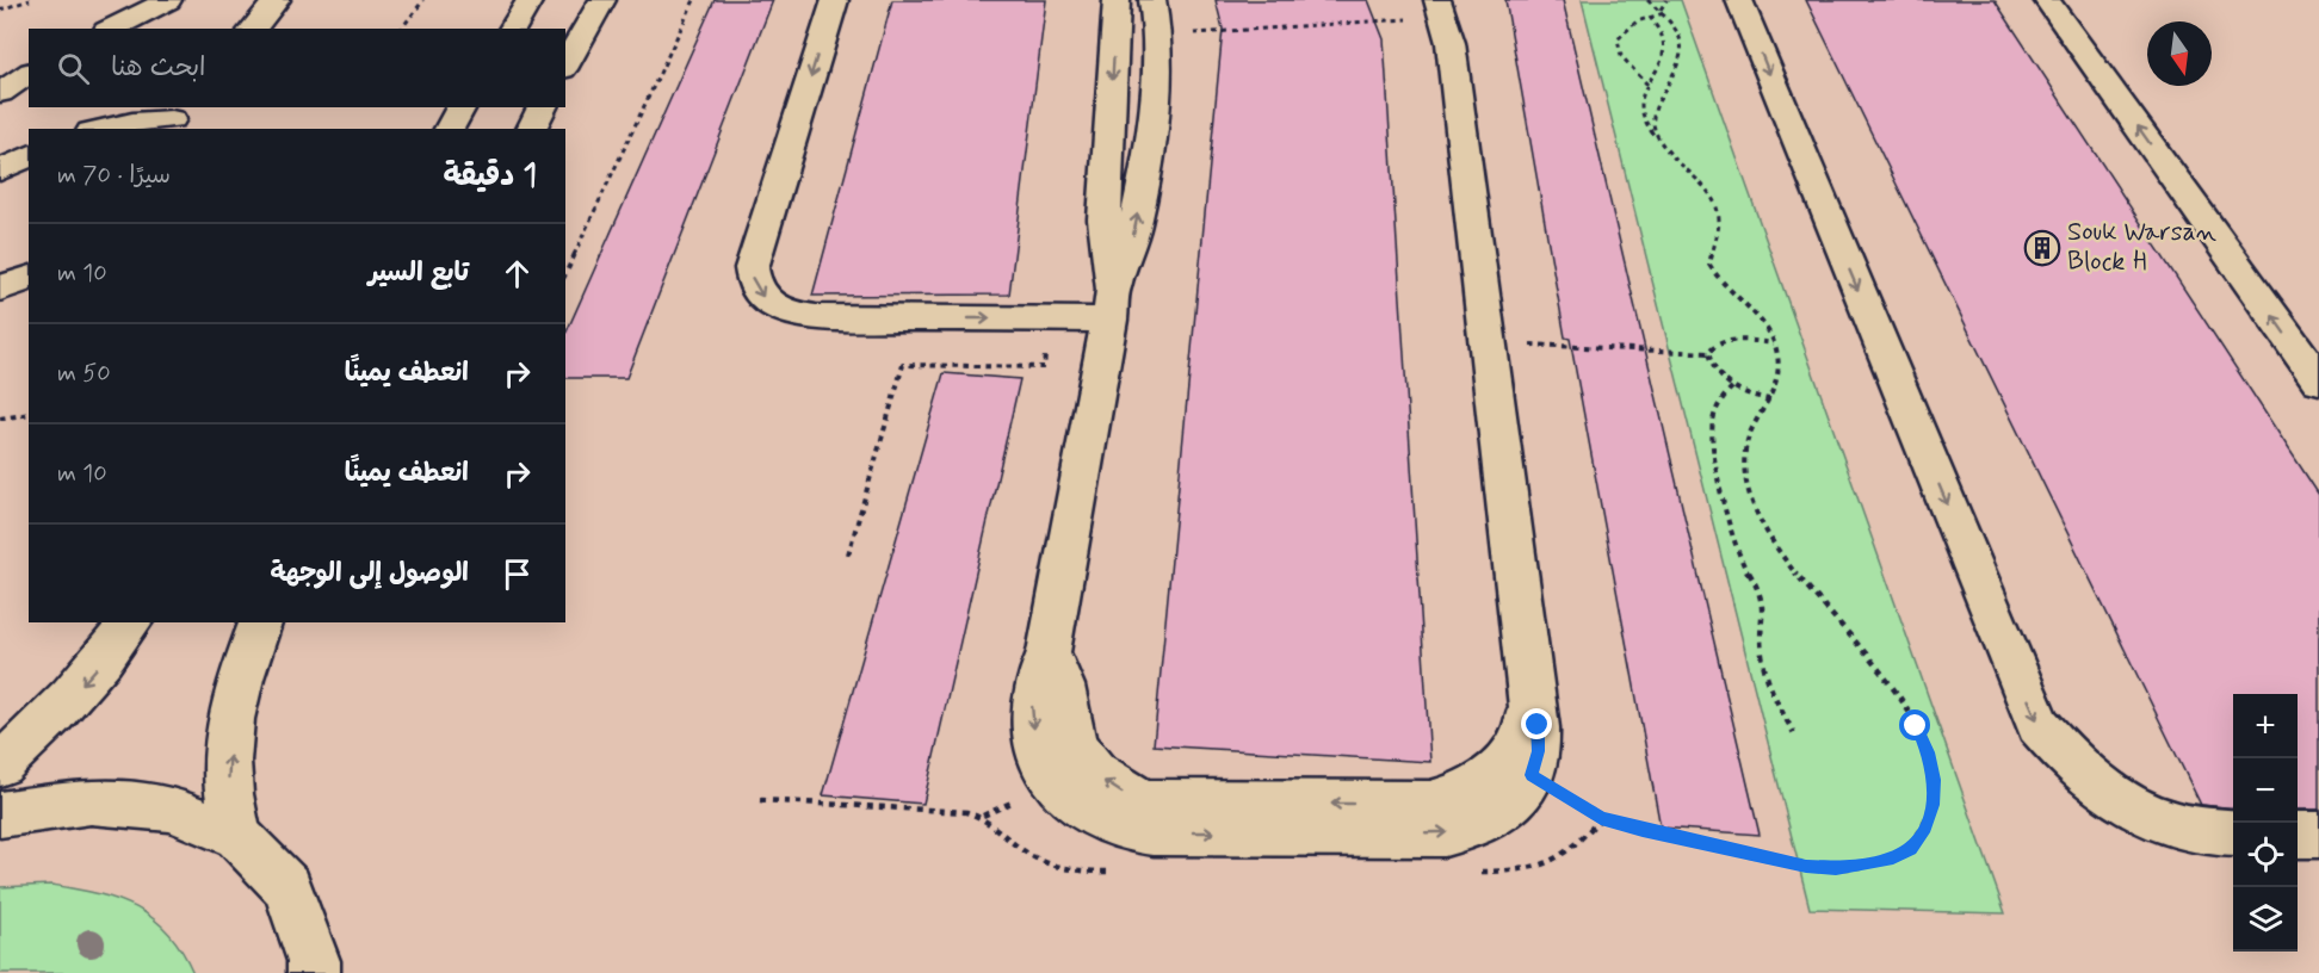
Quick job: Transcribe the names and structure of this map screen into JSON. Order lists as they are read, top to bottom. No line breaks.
{"places":{"building":["Souk Warsan Block H"]},"north":"bottom","page":{"search":"ابحث هنا","heading":["1 دقيقة","سيرًا · 70 m"],"list":[["تابع السير","10 m"],["انعطف يمينًا","50 m"],["انعطف يمينًا","10 m"],"الوصول إلى الوجهة"],"map_buttons":["+","−"]}}
